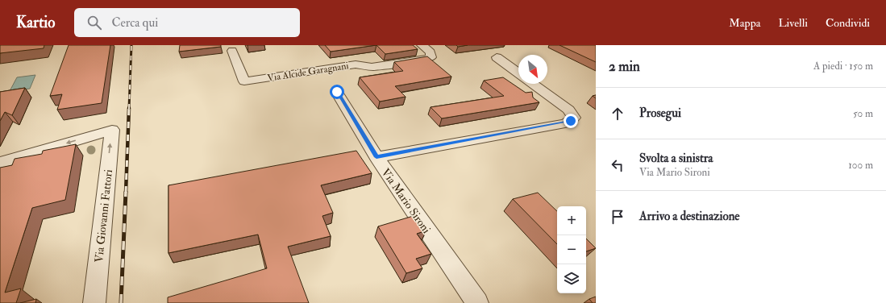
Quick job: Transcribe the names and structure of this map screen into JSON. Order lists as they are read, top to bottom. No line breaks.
{"streets":{"street":["Via Alcide Garagnani","Via Mario Sironi","Via Giovanni Fattori"]},"north":"bottom right","page":{"header":"Kartio","search":"Cerca qui","nav":["Mappa","Livelli","Condividi"],"heading":["2 min","A piedi · 150 m"],"list":[["Prosegui","50 m"],["Svolta a sinistra","Via Mario Sironi","100 m"],"Arrivo a destinazione"],"map_buttons":["+","−"]}}
